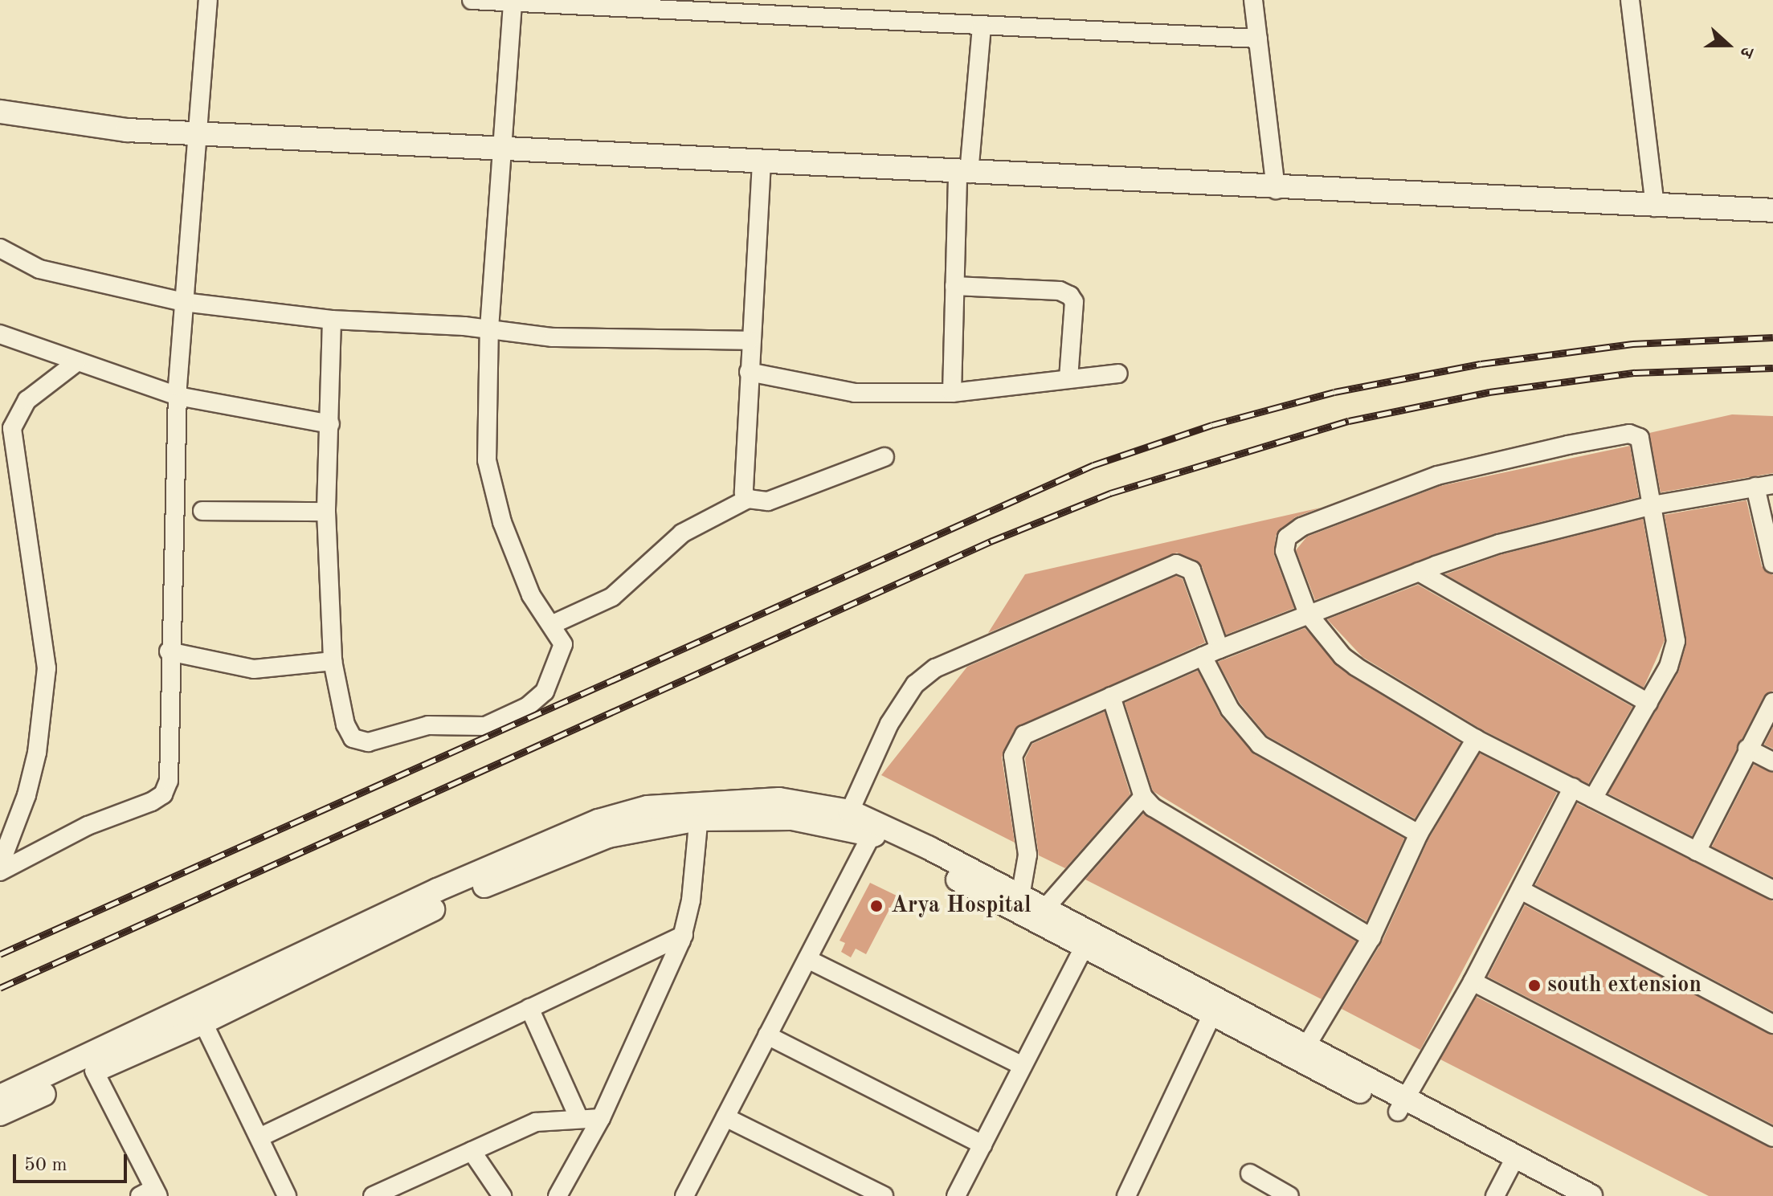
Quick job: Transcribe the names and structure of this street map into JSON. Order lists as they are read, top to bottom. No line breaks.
{"places":["Arya Hospital","south extension"],"scale_bar":"50 m","north":"right"}
